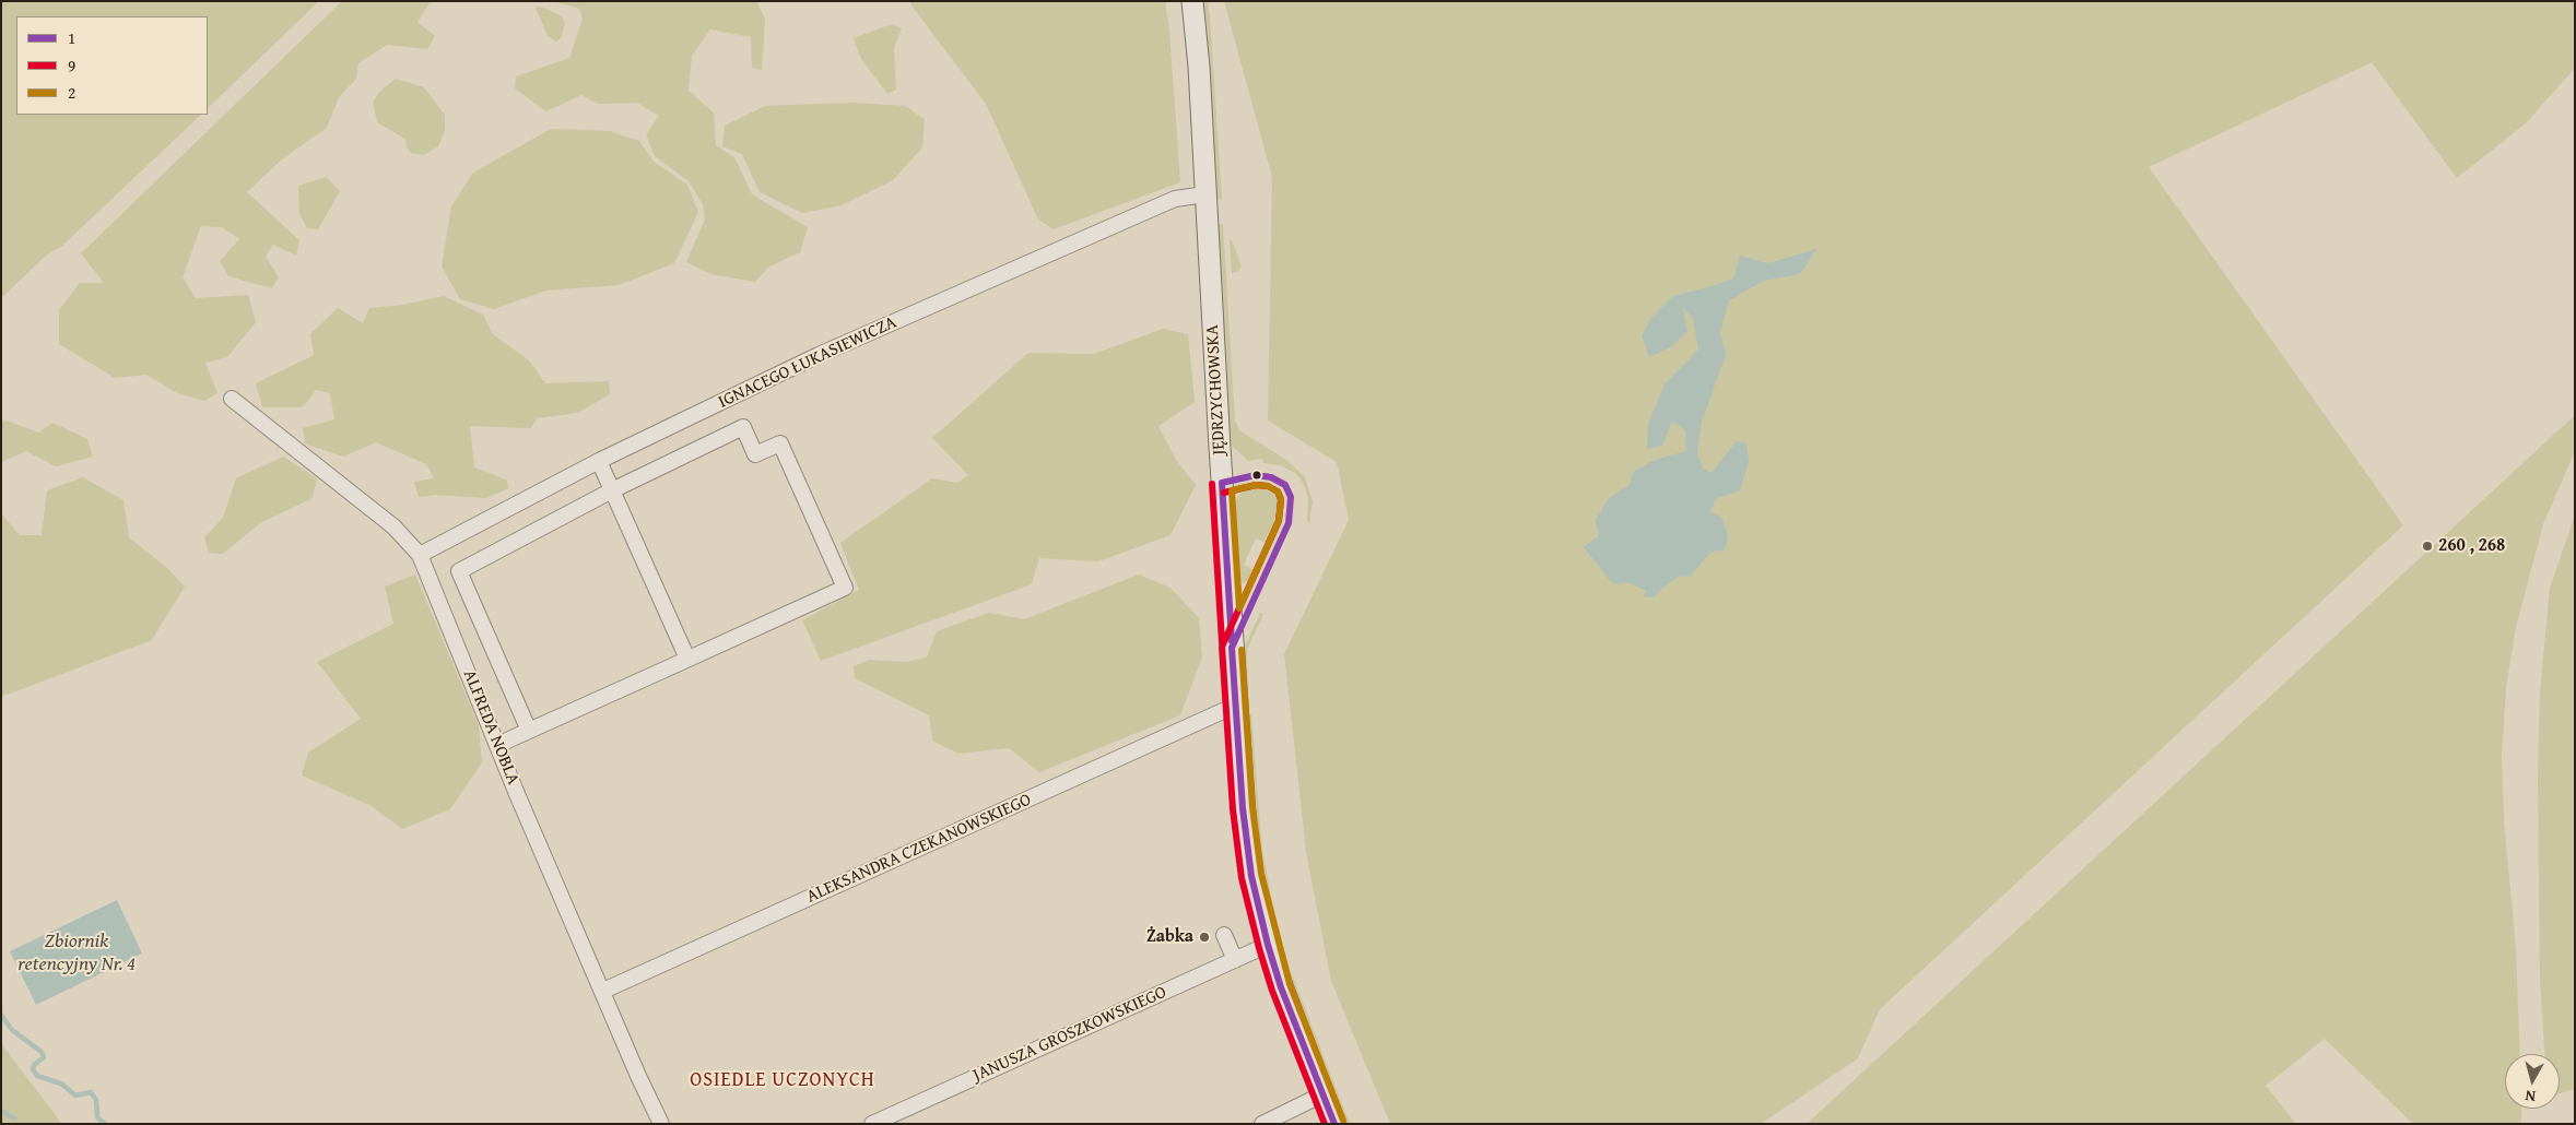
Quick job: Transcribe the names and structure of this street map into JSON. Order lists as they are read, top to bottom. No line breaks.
{"streets":{"main road":["JĘDRZYCHOWSKA"],"street":["IGNACEGO ŁUKASIEWICZA","ALFREDA NOBLA","ALEKSANDRA CZEKANOWSKIEGO","JANUSZA GROSZKOWSKIEGO"]},"crossings":[["IGNACEGO ŁUKASIEWICZA","JĘDRZYCHOWSKA"],["IGNACEGO ŁUKASIEWICZA","ALFREDA NOBLA"],["JĘDRZYCHOWSKA","ALEKSANDRA CZEKANOWSKIEGO"],["JĘDRZYCHOWSKA","JANUSZA GROSZKOWSKIEGO"],["ALFREDA NOBLA","ALEKSANDRA CZEKANOWSKIEGO"]],"districts":["OSIEDLE UCZONYCH"],"water":["Zbiornik retencyjny Nr. 4"],"places":["260 , 268","Żabka"],"lines":["transit line 1","transit line 9","transit line 2"],"legend":["1","9","2"],"north":"bottom"}
